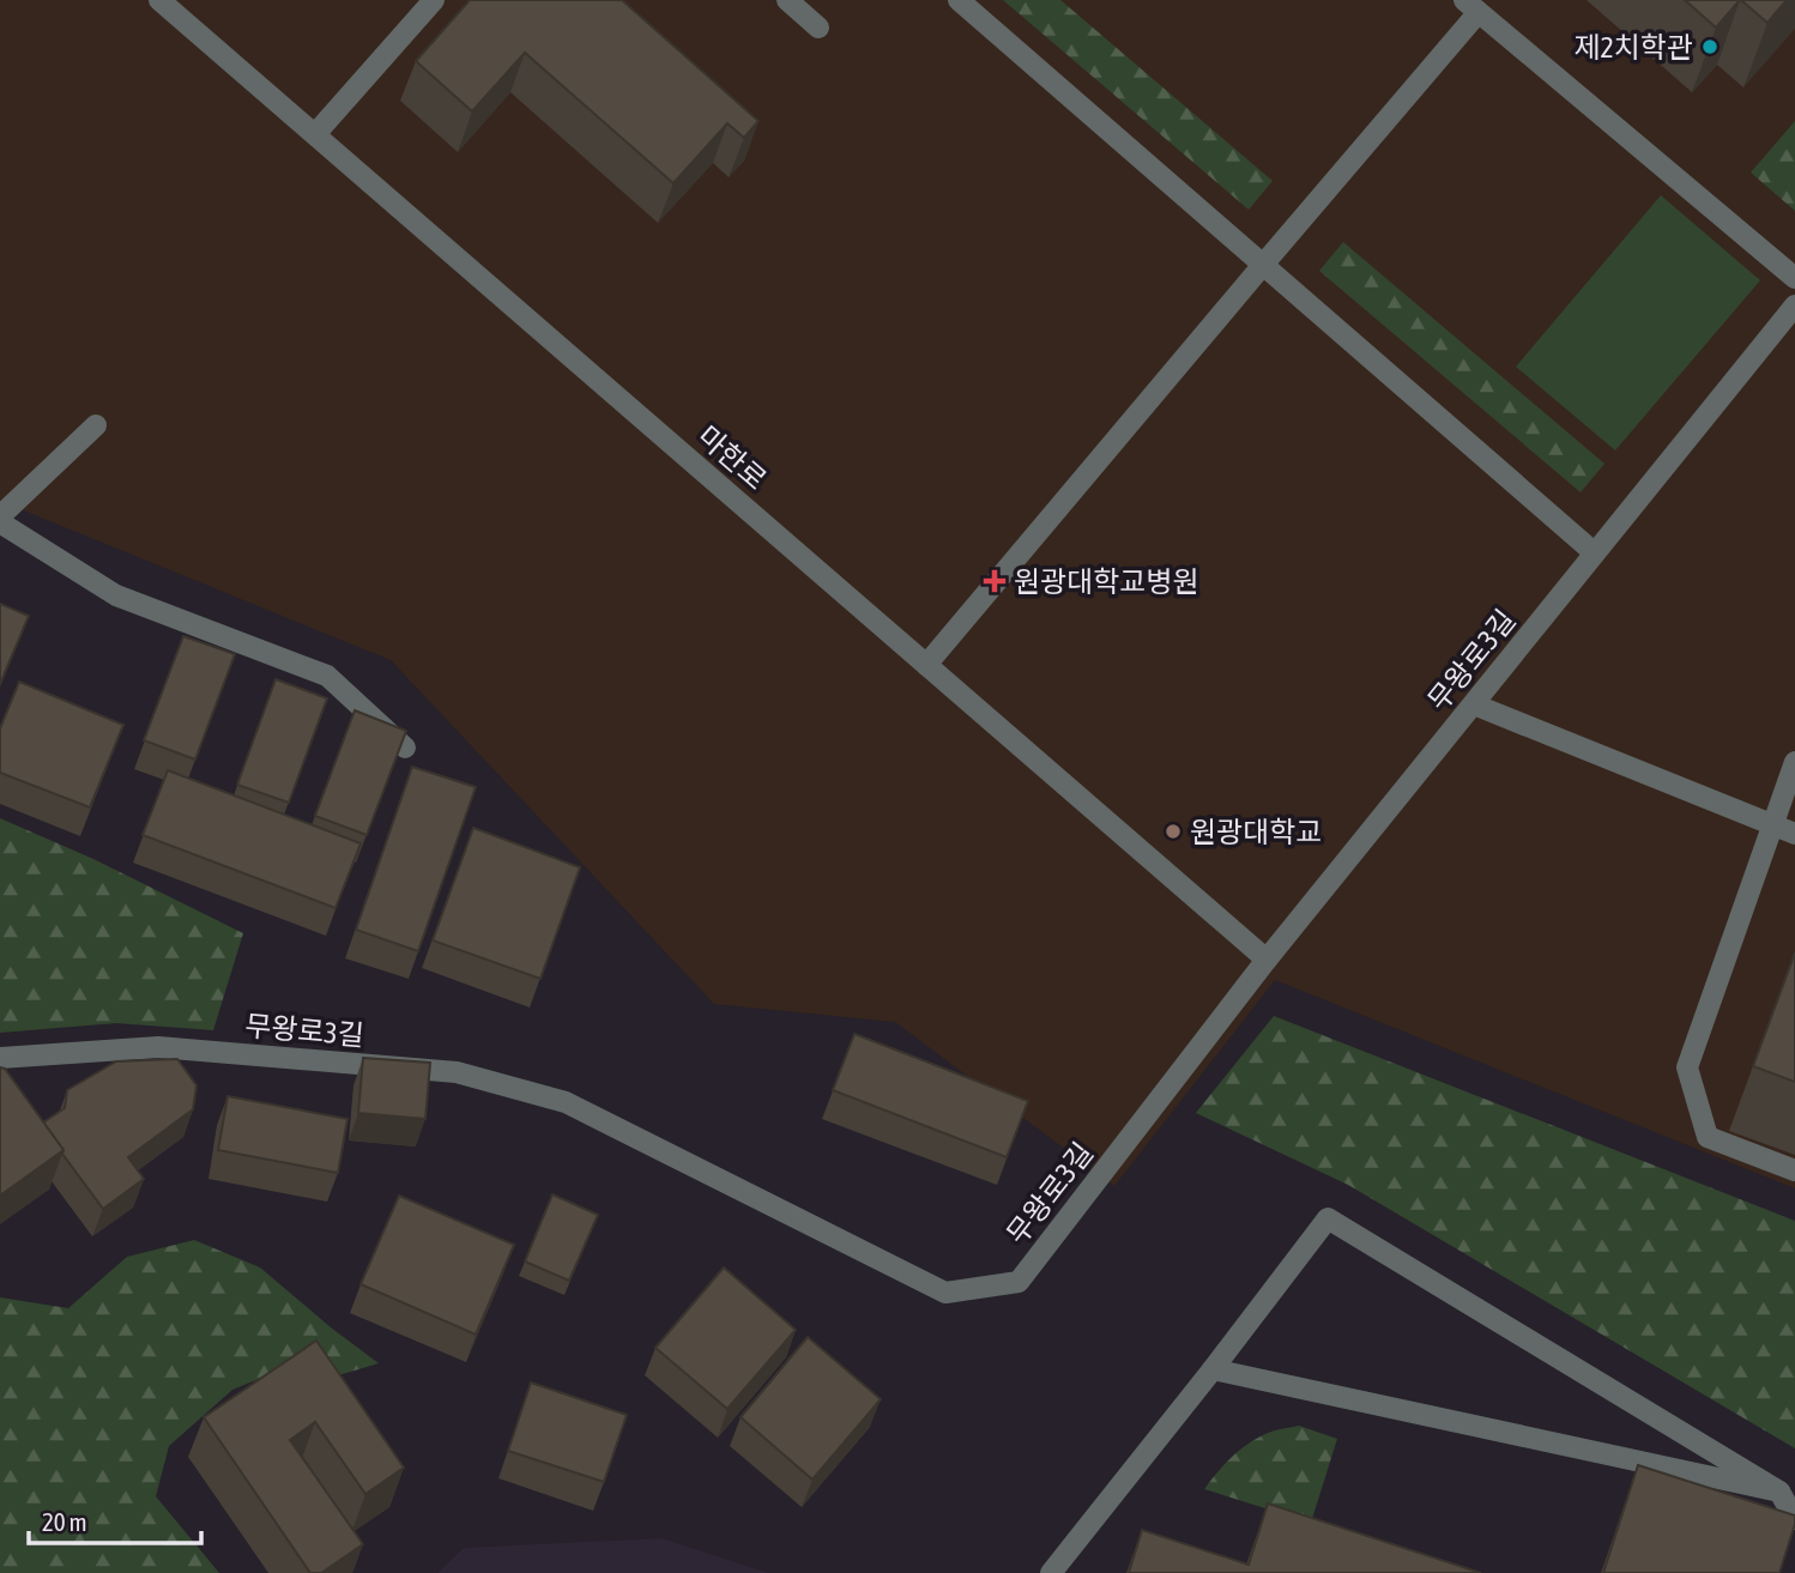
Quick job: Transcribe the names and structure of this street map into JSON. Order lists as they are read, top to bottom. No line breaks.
{"streets":{"street":["마한로","무왕로3길"]},"crossings":[["마한로","무왕로3길"]],"places":{"other":["제2치학관","원광대학교"],"health":["원광대학교병원"]},"scale_bar":"20 m"}
